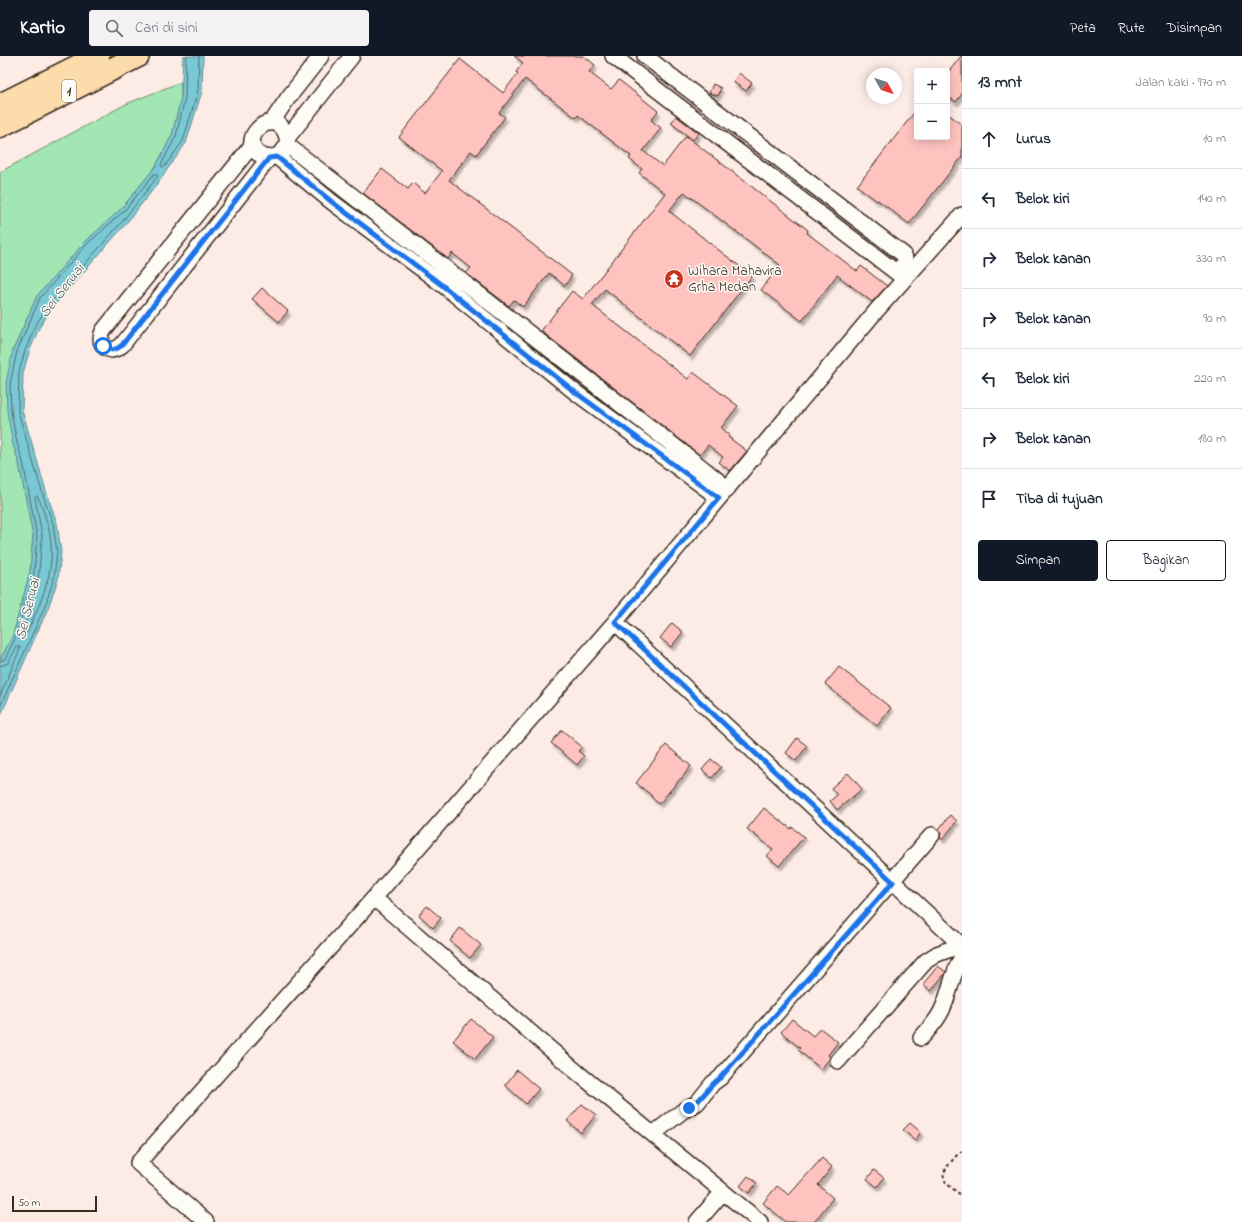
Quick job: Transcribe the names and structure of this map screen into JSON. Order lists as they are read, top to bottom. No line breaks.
{"streets":{"highway":["1"]},"water":["Sei Seruai"],"places":{"temple":["Wihara Mahavira Grha Medan"]},"scale_bar":"50 m","north":"bottom right","page":{"header":"Kartio","search":"Cari di sini","nav":["Peta","Rute","Disimpan"],"heading":["13 mnt","Jalan kaki · 970 m"],"map_buttons":["+","−"],"list":[["Lurus","10 m"],["Belok kiri","140 m"],["Belok kanan","330 m"],["Belok kanan","90 m"],["Belok kiri","220 m"],["Belok kanan","180 m"],"Tiba di tujuan"],"buttons":["Simpan","Bagikan"],"scale":"50 m"}}
